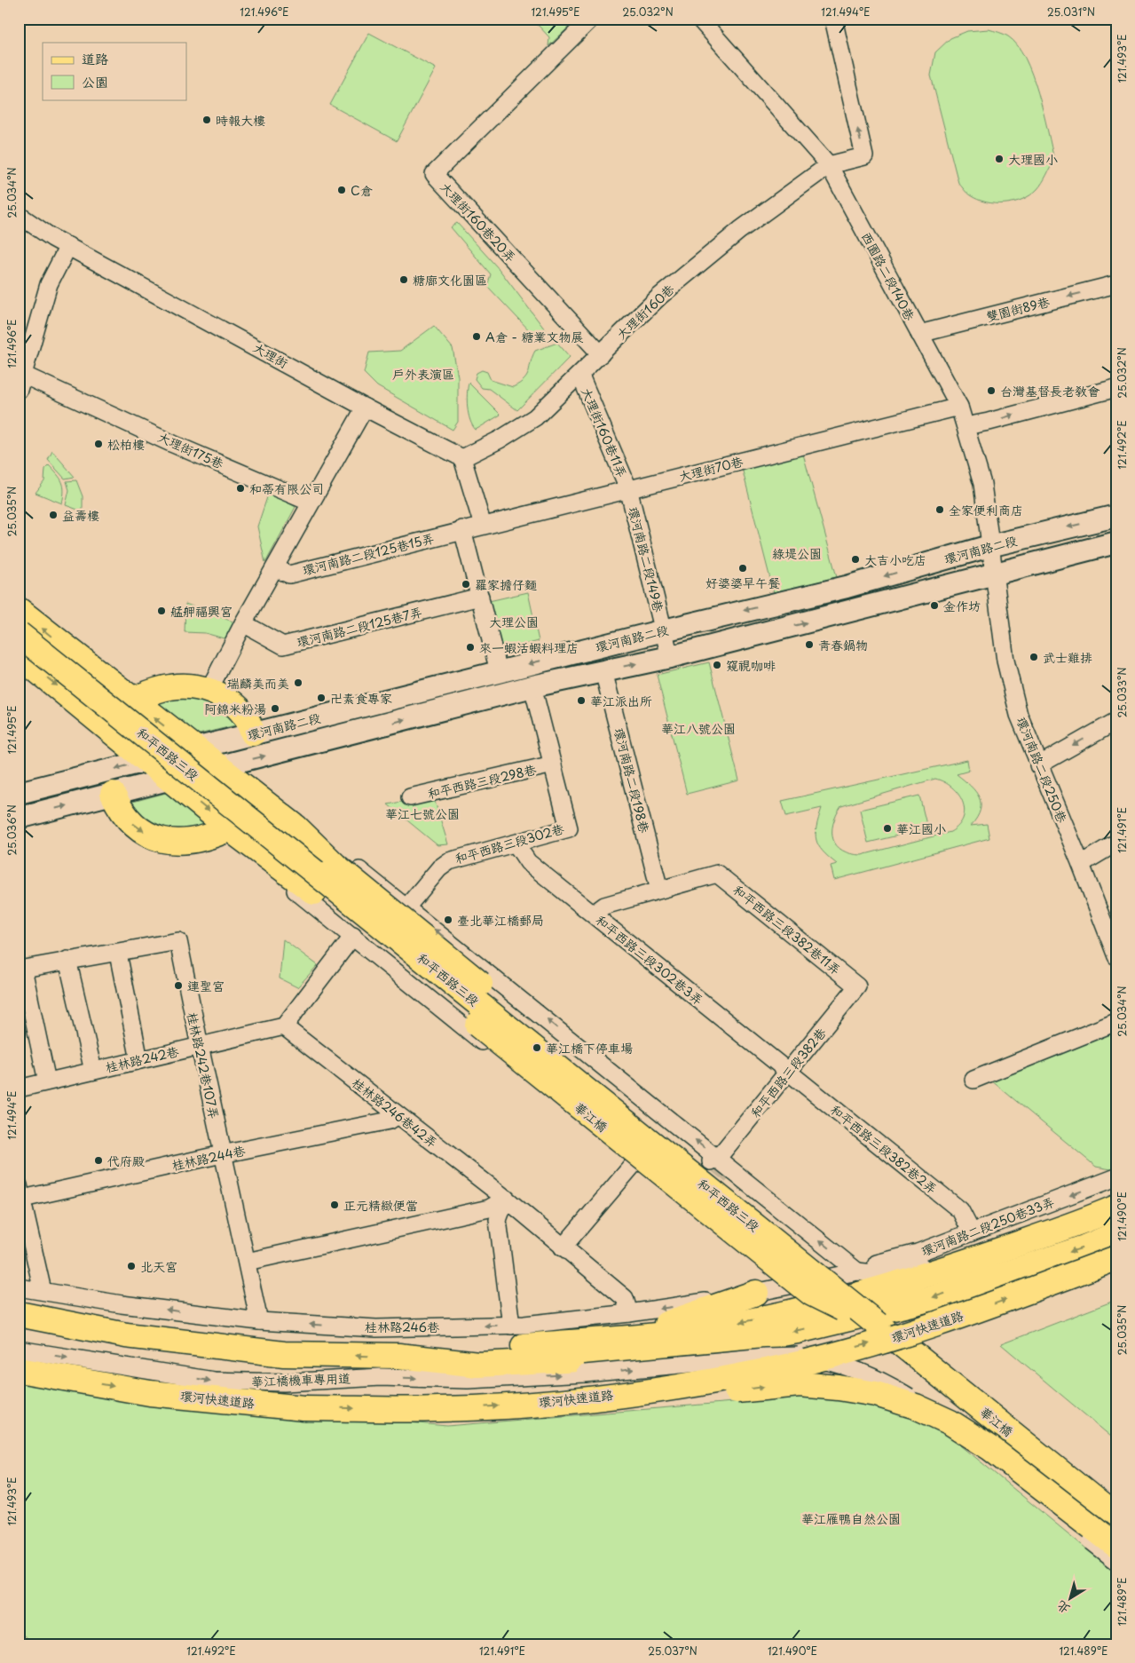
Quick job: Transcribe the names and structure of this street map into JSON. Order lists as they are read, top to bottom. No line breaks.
{"streets":{"main road":["和平西路三段","華江橋","環河快速道路"],"street":["大理街160巷20弄","西園路二段140巷","雙園街89巷","大理街160巷","大理街","大理街160巷11弄","大理街175巷","大理街70巷","環河南路二段","環河南路二段125巷15弄","環河南路二段149巷","環河南路二段125巷7弄","環河南路二段250巷","環河南路二段198巷","和平西路三段298巷","和平西路三段302巷","和平西路三段382巷11弄","和平西路三段302巷3弄","桂林路242巷","桂林路242巷107弄","和平西路三段382巷","桂林路246巷42弄","和平西路三段382巷2弄","桂林路244巷","環河南路二段250巷33弄","桂林路246巷","華江橋機車專用道"]},"crossings":[["大理街160巷20弄","大理街160巷"],["西園路二段140巷","雙園街89巷"],["西園路二段140巷","大理街160巷"],["西園路二段140巷","大理街70巷"],["西園路二段140巷","環河南路二段"],["西園路二段140巷","環河南路二段250巷"],["大理街160巷","大理街"],["大理街160巷","大理街160巷11弄"],["大理街160巷11弄","大理街70巷"],["大理街160巷11弄","環河南路二段149巷"],["大理街70巷","環河南路二段125巷15弄"],["大理街70巷","環河南路二段149巷"],["環河南路二段","環河南路二段149巷"],["環河南路二段","和平西路三段"],["環河南路二段","環河南路二段250巷"],["環河南路二段","環河南路二段198巷"],["環河南路二段","和平西路三段302巷"],["和平西路三段","和平西路三段302巷"],["和平西路三段","和平西路三段382巷"],["和平西路三段","華江橋"],["和平西路三段","環河南路二段250巷33弄"],["和平西路三段","桂林路246巷"],["環河南路二段198巷","和平西路三段382巷11弄"],["和平西路三段298巷","和平西路三段302巷"],["和平西路三段302巷","和平西路三段302巷3弄"],["和平西路三段382巷11弄","和平西路三段382巷"],["和平西路三段302巷3弄","和平西路三段382巷"],["和平西路三段302巷3弄","和平西路三段382巷2弄"],["桂林路242巷","桂林路242巷107弄"],["桂林路242巷","桂林路246巷42弄"],["桂林路242巷107弄","桂林路244巷"],["桂林路242巷107弄","桂林路246巷"],["和平西路三段382巷","和平西路三段382巷2弄"],["桂林路246巷42弄","桂林路244巷"],["桂林路246巷42弄","桂林路246巷"],["和平西路三段382巷2弄","環河南路二段250巷33弄"],["環河南路二段250巷33弄","桂林路246巷"]],"one_way":["華江橋機車專用道"],"parks":["戶外表演區","綠堤公園","大理公園","華江八號公園","華江七號公園","華江雁鴨自然公園"],"places":["時報大樓","大理國小","C倉","糖廍文化園區","A倉 - 糖業文物展","台灣基督長老教會","松柏樓","和蒂有限公司","全家便利商店","益壽樓","大吉小吃店","好婆婆早午餐","羅家擔仔麵","金作坊","艋舺福興宮","青春鍋物","來一蝦活蝦料理店","武士雞排","窺視咖啡","瑞麟美而美","卍素食專家","華江派出所","阿錦米粉湯","華江國小","臺北華江橋郵局","連聖宮","華江橋下停車場","代府殿","正元精緻便當","北天宮"],"legend":["道路","公園"],"north":"bottom left","coordinates":["121.496°E","121.495°E","25.032°N","121.494°E","25.031°N","121.493°E","25.034°N","121.492°E","25.035°N","25.033°N","121.491°E","25.036°N","121.490°E","121.489°E","25.037°N"]}
